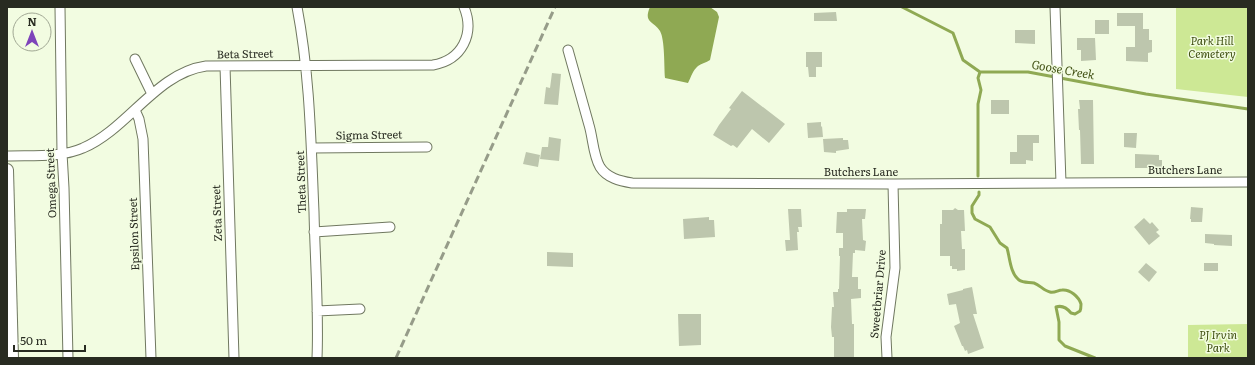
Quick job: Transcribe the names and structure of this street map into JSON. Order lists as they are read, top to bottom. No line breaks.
{"streets":{"street":["Beta Street","Sigma Street","Butchers Lane","Theta Street","Omega Street","Zeta Street","Epsilon Street","Sweetbriar Drive"]},"crossings":[["Beta Street","Theta Street"],["Beta Street","Omega Street"],["Beta Street","Zeta Street"],["Beta Street","Epsilon Street"],["Sigma Street","Theta Street"],["Butchers Lane","Sweetbriar Drive"]],"water":["Goose Creek"],"parks":["Park Hill Cemetery","PJ Irvin Park"],"scale_bar":"50 m","north":"top"}
